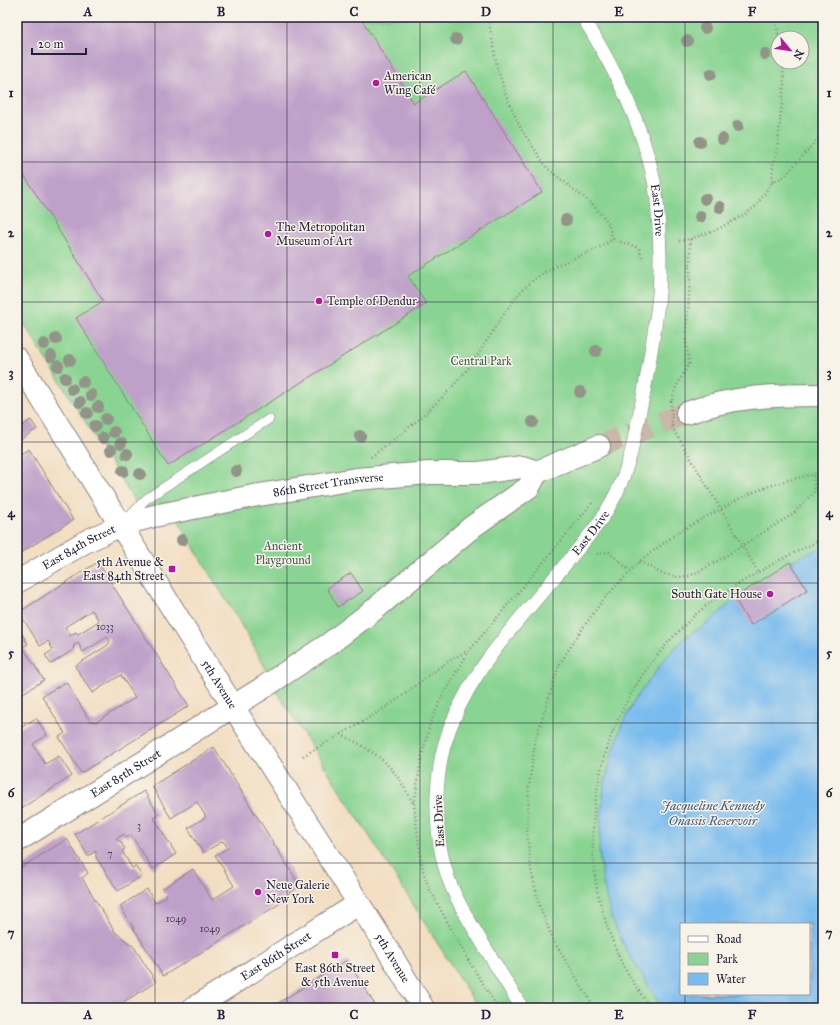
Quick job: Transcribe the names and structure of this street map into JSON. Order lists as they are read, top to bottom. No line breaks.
{"streets":{"main road":["86th Street Transverse","East 84th Street","5th Avenue","East 85th Street","East 86th Street"],"street":["East Drive"]},"crossings":[["86th Street Transverse","East 84th Street"],["86th Street Transverse","5th Avenue"],["East 84th Street","5th Avenue"],["5th Avenue","East 85th Street"],["5th Avenue","East 86th Street"]],"water":["Jacqueline Kennedy Onassis Reservoir"],"parks":["Central Park","Ancient Playground"],"places":{"other":["American Wing Café","The Metropolitan Museum of Art","Temple of Dendur","South Gate House","Neue Galerie New York"],"transit":["5th Avenue & East 84th Street","East 86th Street & 5th Avenue"]},"house_numbers":["1033","3","7","1049","1049"],"legend":["Road","Park","Water"],"scale_bar":"20 m","north":"bottom right","grid":{"columns":["A","B","C","D","E","F"],"rows":["1","2","3","4","5","6","7"]}}
